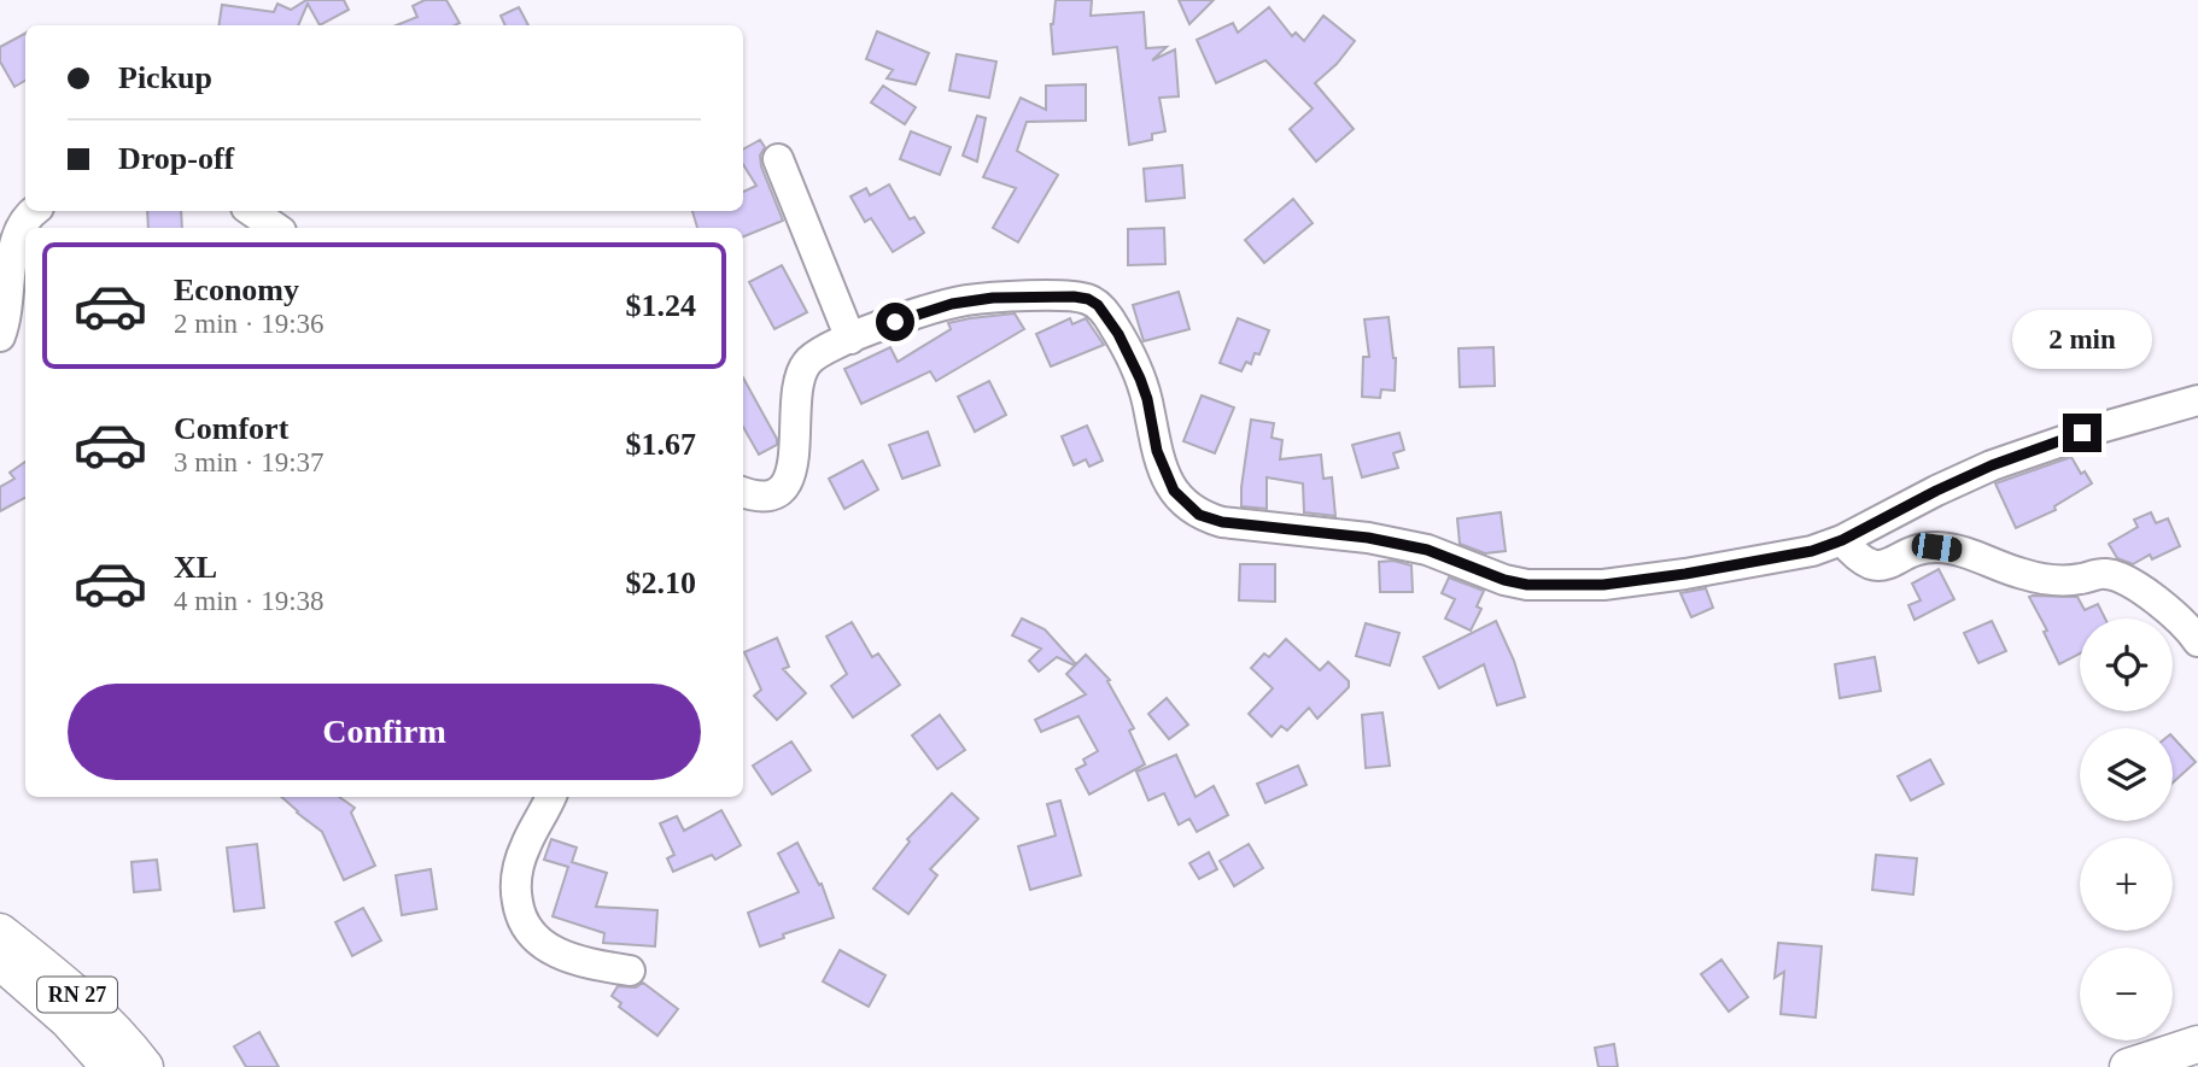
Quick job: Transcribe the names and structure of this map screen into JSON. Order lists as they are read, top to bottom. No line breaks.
{"streets":{"main road":["RN 27"]},"page":{"banner":["Pickup","Drop-off"],"list":[{"name":"Economy","note":"2 min · 19:36","value":"$1.24"},{"name":"Comfort","note":"3 min · 19:37","value":"$1.67"},{"name":"XL","note":"4 min · 19:38","value":"$2.10"}],"bubble":"2 min","map_buttons":["+","−"],"buttons":"Confirm"}}
